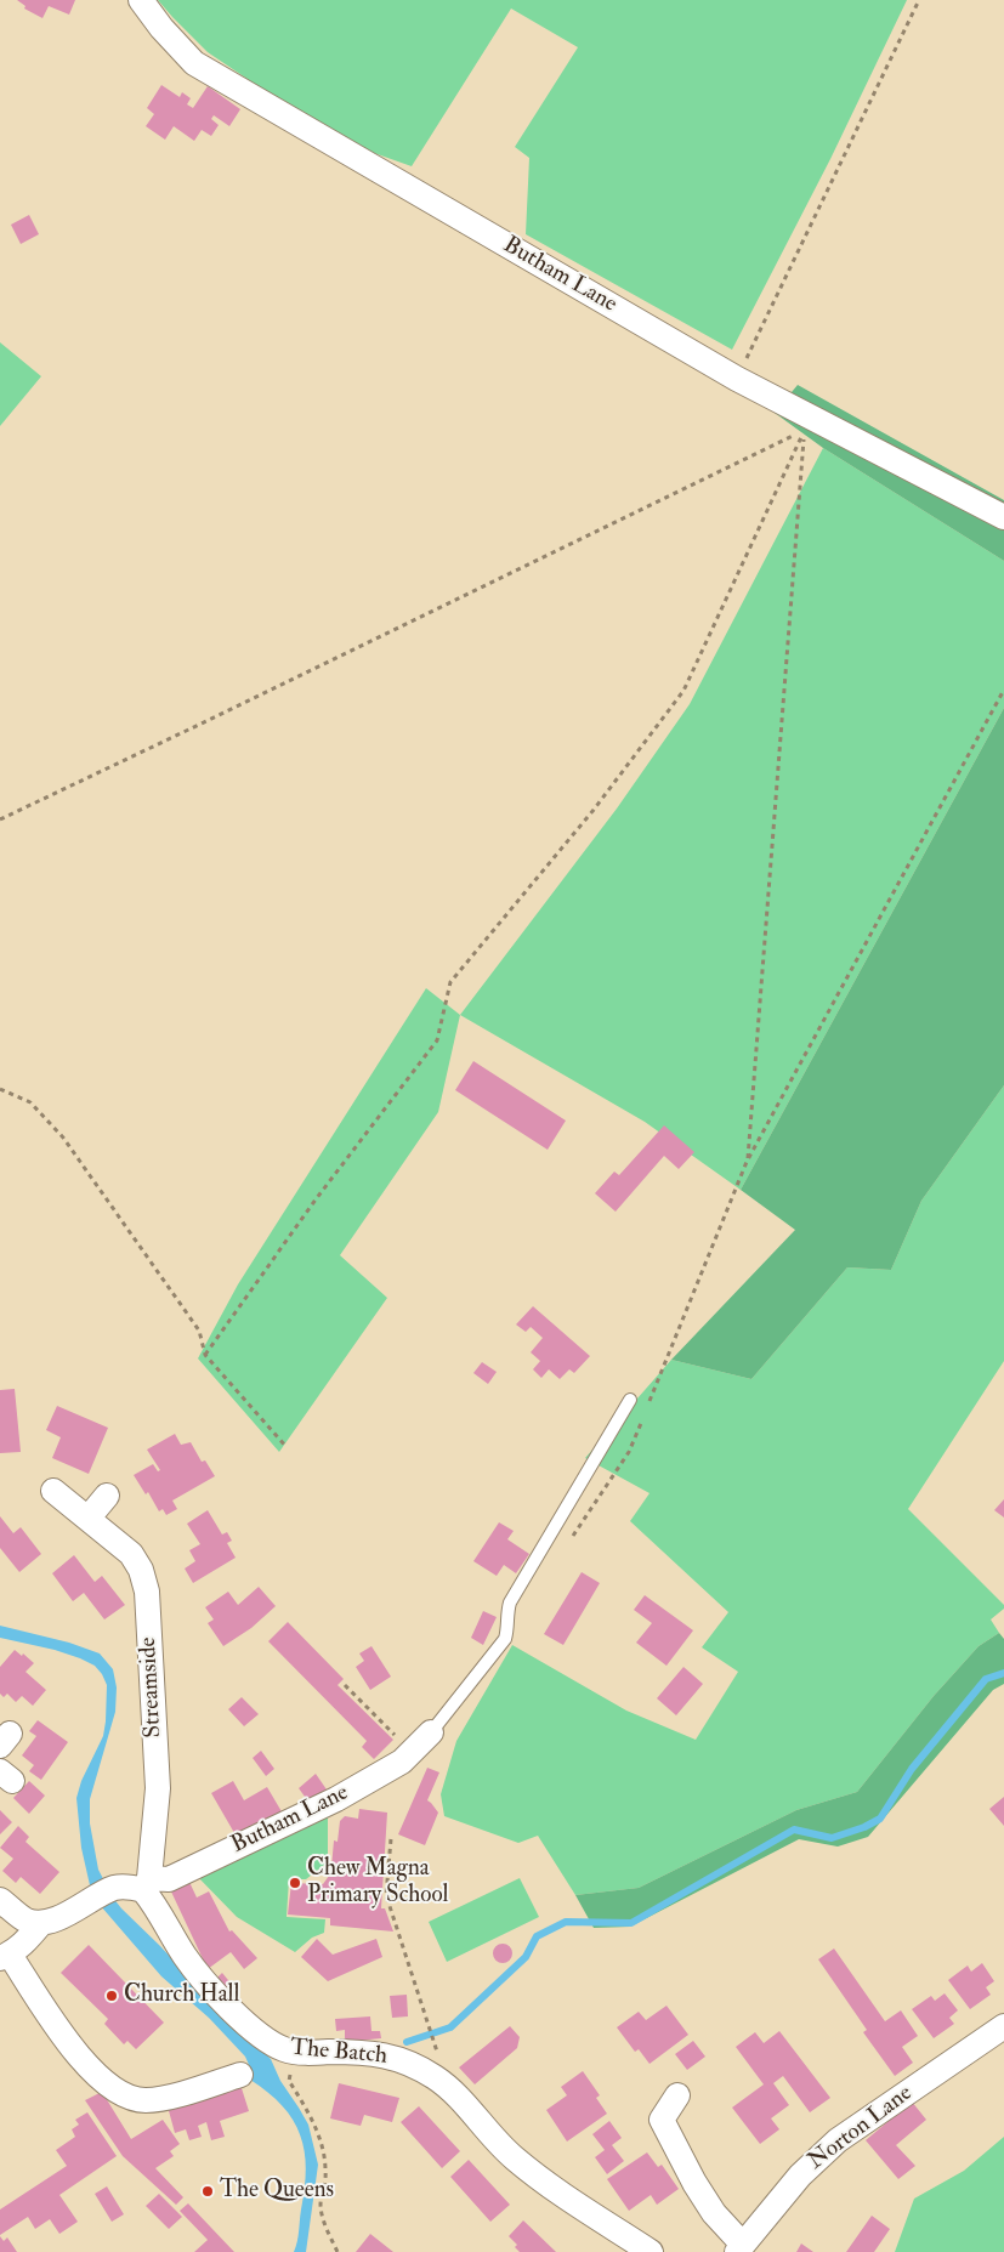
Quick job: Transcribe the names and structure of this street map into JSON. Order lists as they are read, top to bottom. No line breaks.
{"streets":{"street":["Butham Lane","Streamside","The Batch","Norton Lane"]},"crossings":[["Butham Lane","Streamside"],["Butham Lane","The Batch"],["Streamside","The Batch"]],"places":["Chew Magna Primary School","Church Hall","The Queens"]}
